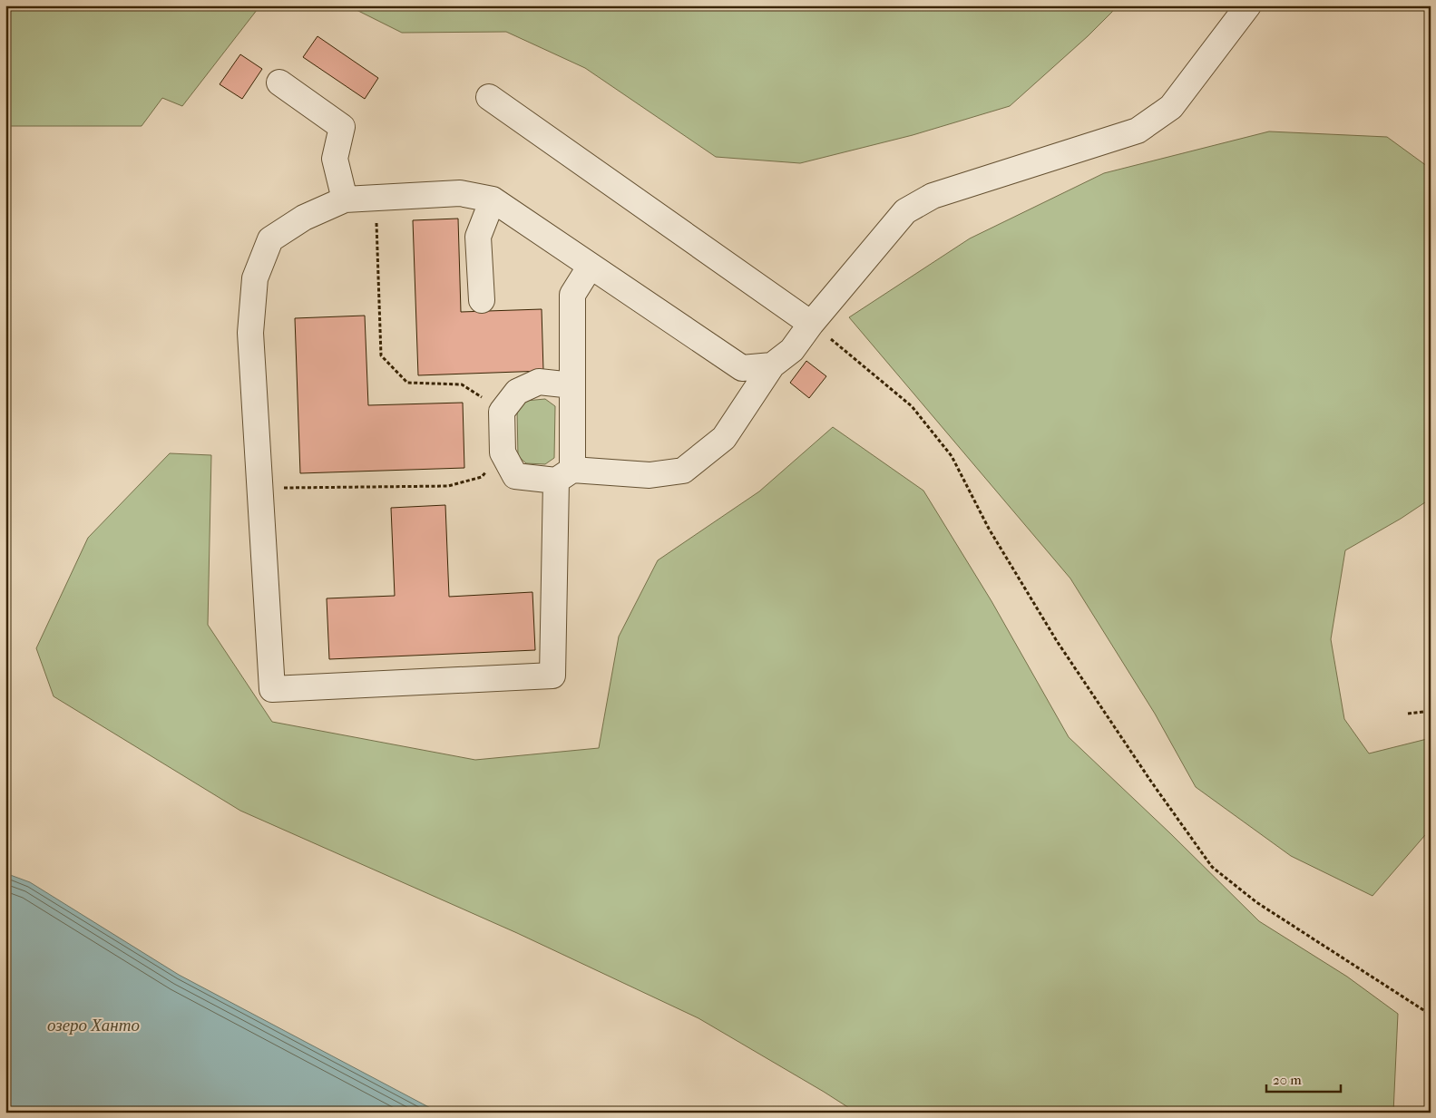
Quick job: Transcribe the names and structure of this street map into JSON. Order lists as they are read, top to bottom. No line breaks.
{"water":["озеро Ханто"],"scale_bar":"20 m"}
